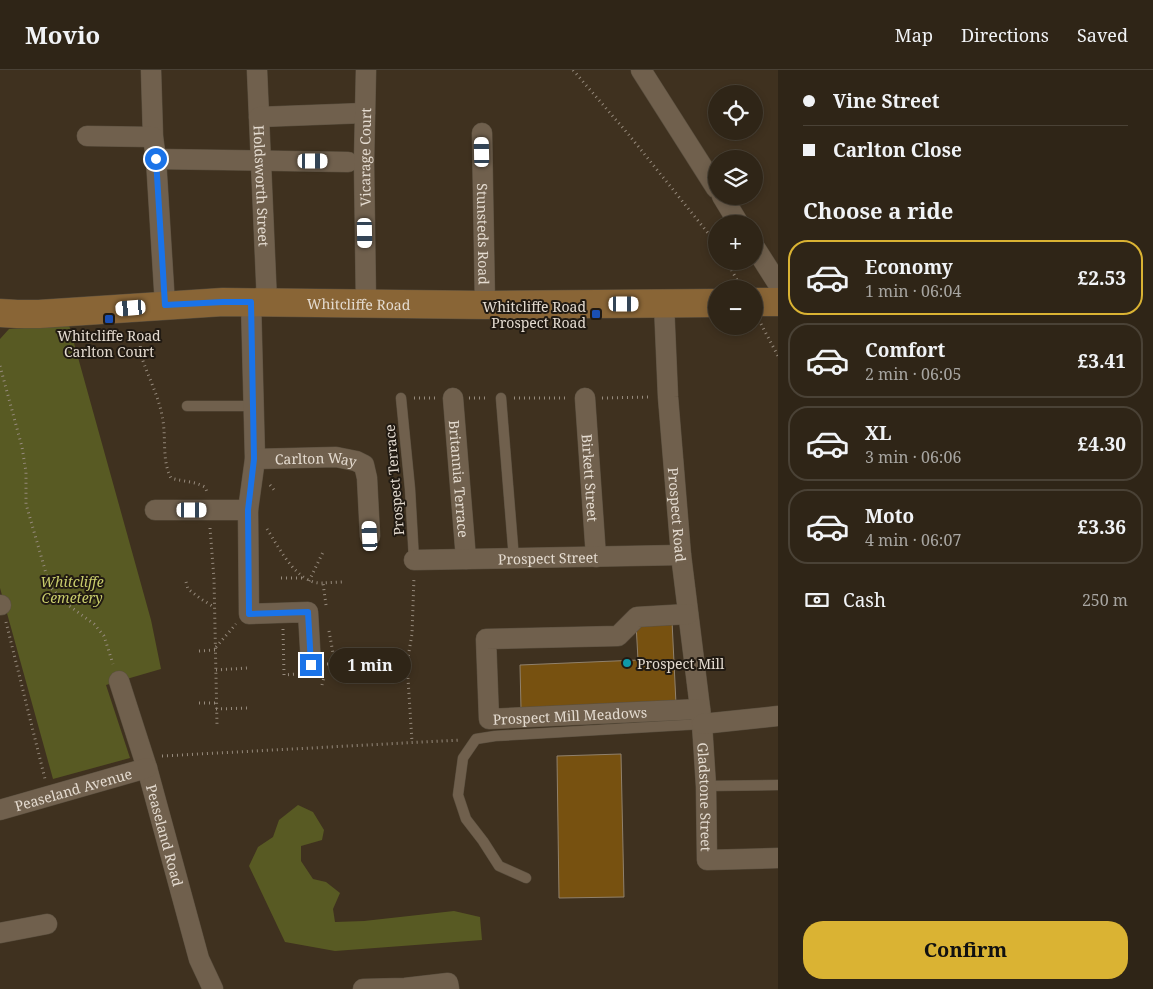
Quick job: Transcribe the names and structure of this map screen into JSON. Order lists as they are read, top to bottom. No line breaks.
{"streets":{"main road":["Whitcliffe Road"],"street":["Vicarage Court","Holdsworth Street","Stunsteds Road","Carlton Way","Birkett Street","Britannia Terrace","Prospect Road","Prospect Street","Prospect Mill Meadows","Peaseland Avenue","Gladstone Street","Peaseland Road"],"lane":["Prospect Terrace"]},"crossings":[["Vicarage Court","Whitcliffe Road"],["Holdsworth Street","Whitcliffe Road"],["Holdsworth Street","Carlton Way"],["Stunsteds Road","Whitcliffe Road"],["Whitcliffe Road","Prospect Road"],["Birkett Street","Prospect Street"],["Britannia Terrace","Prospect Street"],["Prospect Terrace","Prospect Street"],["Prospect Road","Prospect Street"],["Prospect Road","Prospect Mill Meadows"],["Prospect Road","Gladstone Street"],["Prospect Mill Meadows","Gladstone Street"],["Peaseland Avenue","Peaseland Road"]],"parks":["Whitcliffe Cemetery"],"places":{"transit":["Whitcliffe Road Prospect Road","Whitcliffe Road Carlton Court"],"other":["Prospect Mill"]},"page":{"header":"Movio","nav":["Map","Directions","Saved"],"banner":["Vine Street","Carlton Close"],"map_buttons":["+","−"],"heading":"Choose a ride","list":[{"name":"Economy","note":"1 min · 06:04","value":"£2.53"},{"name":"Comfort","note":"2 min · 06:05","value":"£3.41"},{"name":"XL","note":"3 min · 06:06","value":"£4.30"},{"name":"Moto","note":"4 min · 06:07","value":"£3.36"}],"pay":["Cash","250 m"],"bubble":"1 min","buttons":"Confirm"}}
